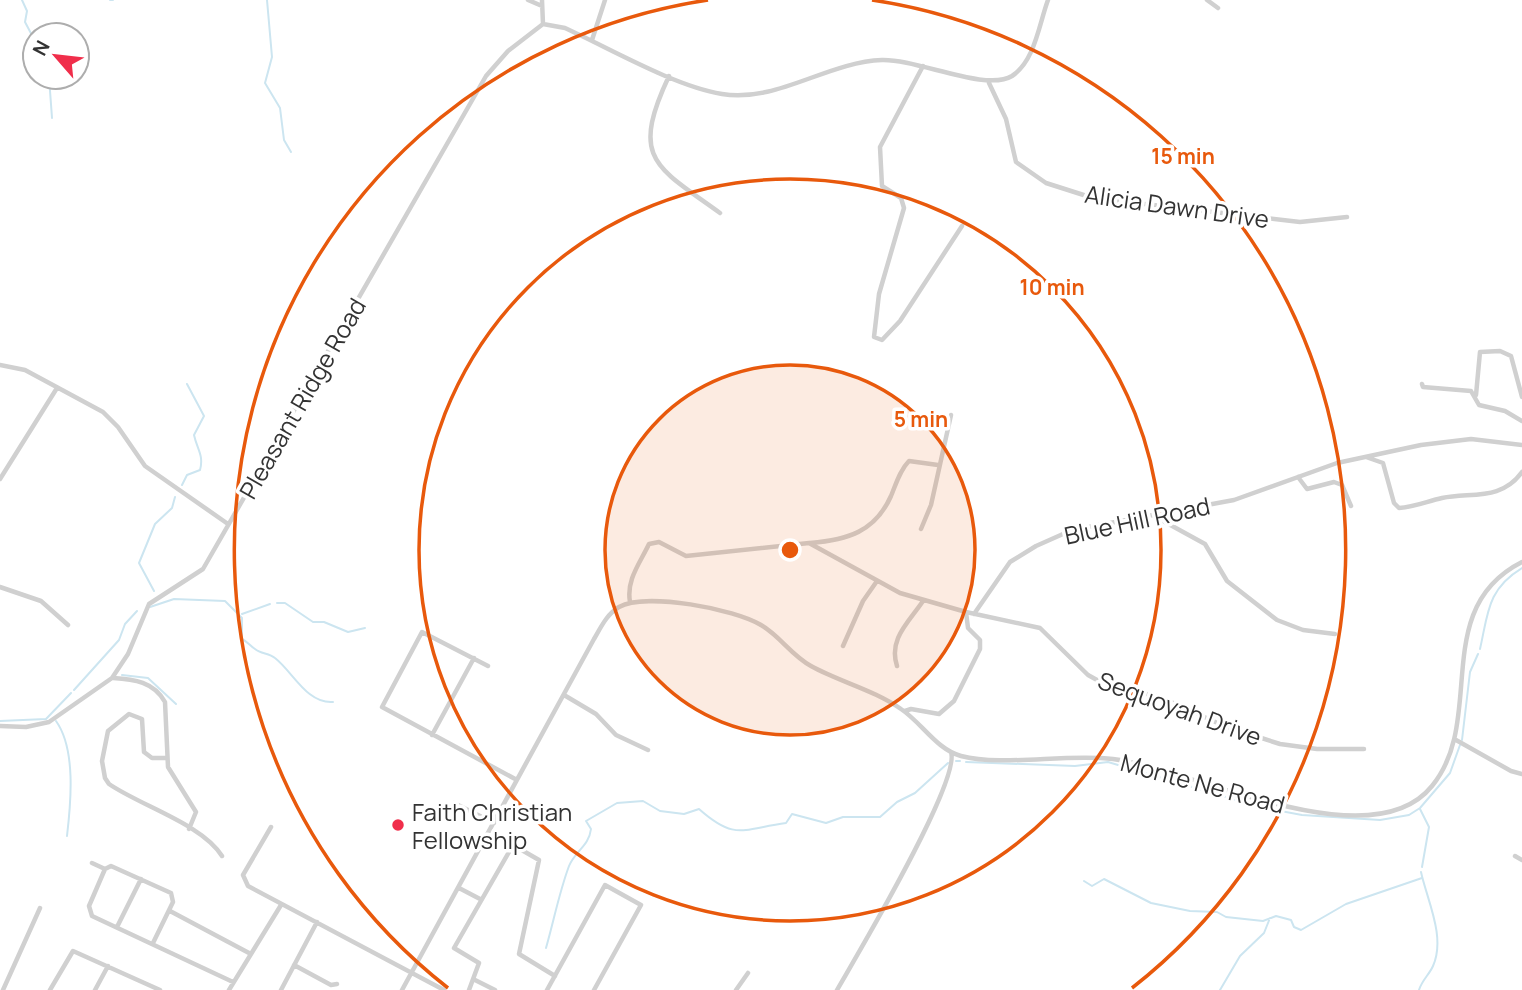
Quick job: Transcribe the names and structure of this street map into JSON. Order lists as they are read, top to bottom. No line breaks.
{"streets":{"street":["Alicia Dawn Drive","Pleasant Ridge Road","Blue Hill Road","Sequoyah Drive","Monte Ne Road"]},"crossings":[["Blue Hill Road","Sequoyah Drive"]],"places":["Faith Christian Fellowship"],"north":"top left","rings":["15 min","10 min","5 min"]}
